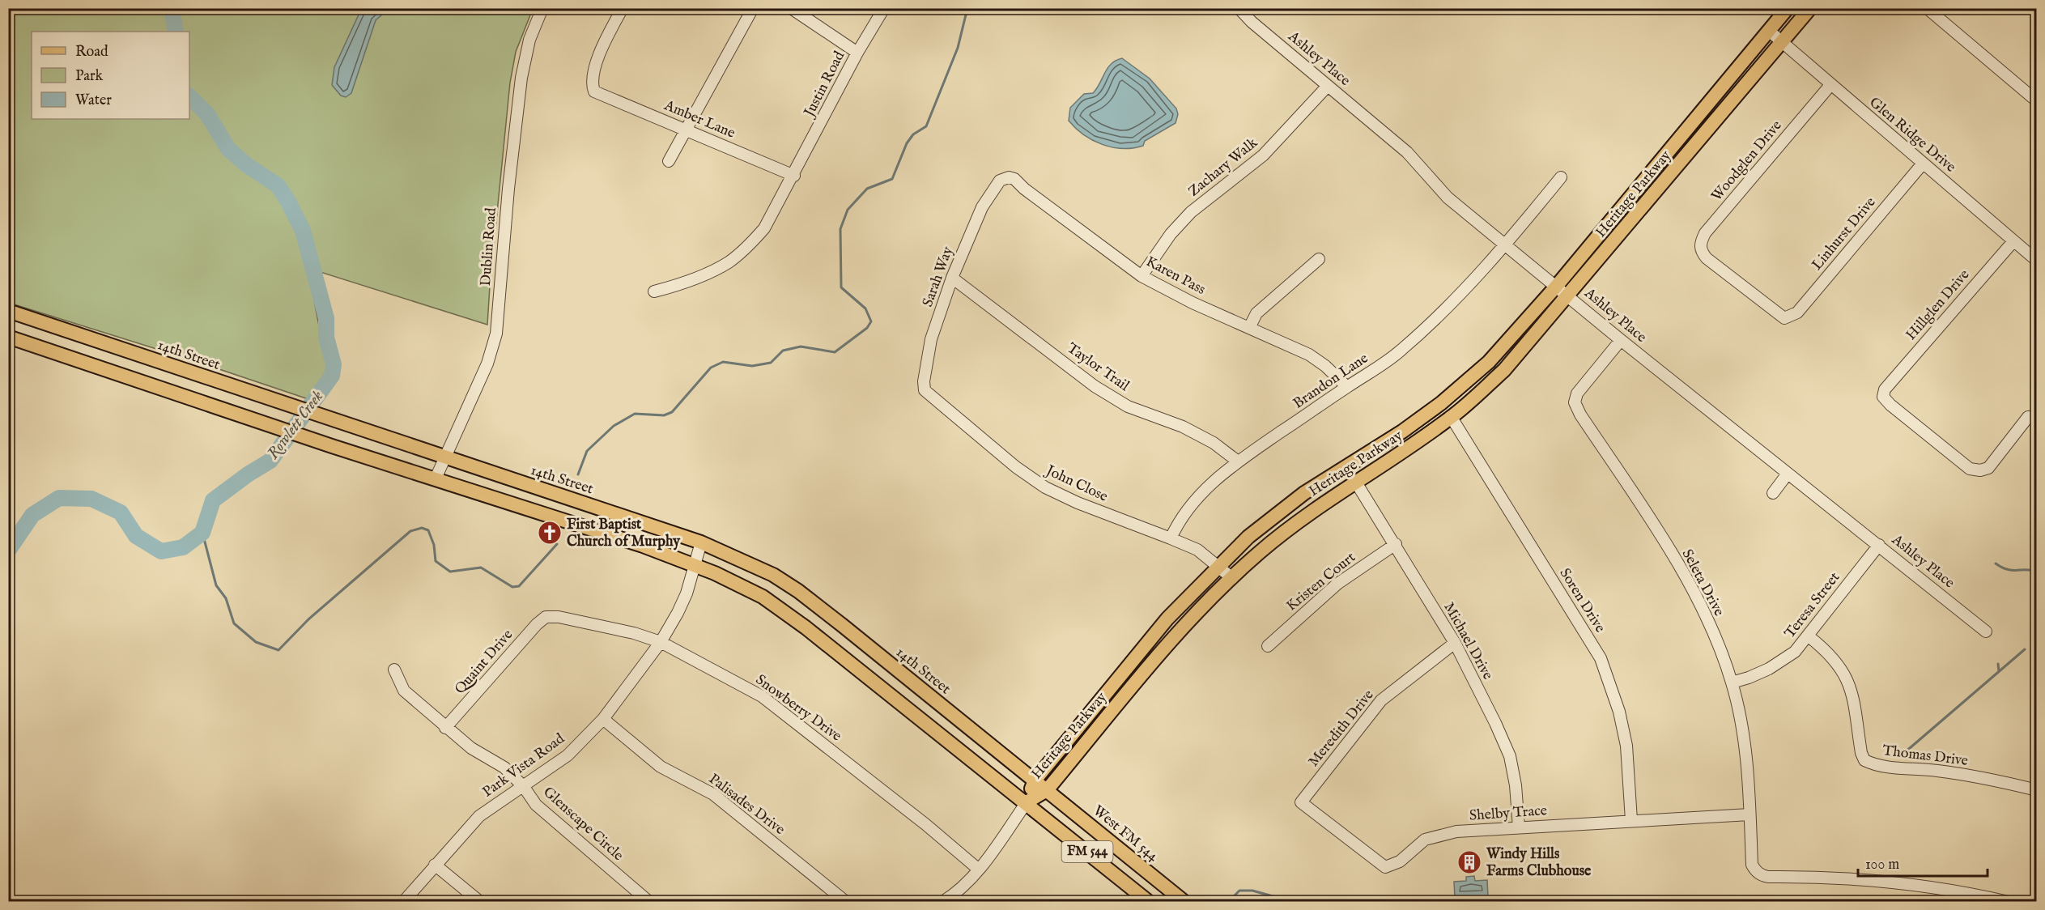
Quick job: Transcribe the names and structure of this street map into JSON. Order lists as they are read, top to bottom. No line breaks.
{"streets":{"main road":["Heritage Parkway","14th Street","West FM 544","FM 544"],"street":["Ashley Place","Justin Road","Amber Lane","Glen Ridge Drive","Woodglen Drive","Zachary Walk","Linhurst Drive","Dublin Road","Karen Pass","Sarah Way","Hillglen Drive","Taylor Trail","Brandon Lane","John Close","Kristen Court","Seleta Drive","Soren Drive","Teresa Street","Michael Drive","Quaint Drive","Snowberry Drive","Meredith Drive","Thomas Drive","Park Vista Road","Palisades Drive","Shelby Trace","Glenscape Circle"]},"crossings":[["Ashley Place","Zachary Walk"],["Ashley Place","Heritage Parkway"],["Ashley Place","Brandon Lane"],["Ashley Place","Seleta Drive"],["Ashley Place","Teresa Street"],["Justin Road","Amber Lane"],["Glen Ridge Drive","Woodglen Drive"],["Glen Ridge Drive","Heritage Parkway"],["Glen Ridge Drive","Linhurst Drive"],["Glen Ridge Drive","Hillglen Drive"],["Woodglen Drive","Linhurst Drive"],["Zachary Walk","Karen Pass"],["Heritage Parkway","14th Street"],["Heritage Parkway","John Close"],["Heritage Parkway","Soren Drive"],["Heritage Parkway","Michael Drive"],["Heritage Parkway","West FM 544"],["Heritage Parkway","FM 544"],["Dublin Road","14th Street"],["Karen Pass","Sarah Way"],["Karen Pass","Brandon Lane"],["Sarah Way","Taylor Trail"],["Sarah Way","John Close"],["14th Street","Park Vista Road"],["14th Street","West FM 544"],["Taylor Trail","Brandon Lane"],["Brandon Lane","John Close"],["Kristen Court","Michael Drive"],["Seleta Drive","Teresa Street"],["Seleta Drive","Shelby Trace"],["Soren Drive","Shelby Trace"],["Teresa Street","Thomas Drive"],["Michael Drive","Meredith Drive"],["Michael Drive","Shelby Trace"],["Quaint Drive","Snowberry Drive"],["Quaint Drive","Glenscape Circle"],["Snowberry Drive","Park Vista Road"],["Meredith Drive","Shelby Trace"],["Park Vista Road","Palisades Drive"],["Park Vista Road","Glenscape Circle"]],"water":["Rowlett Creek"],"places":{"church":["First Baptist Church of Murphy"],"building":["Windy Hills Farms Clubhouse"]},"legend":["Road","Park","Water"],"scale_bar":"100 m"}
